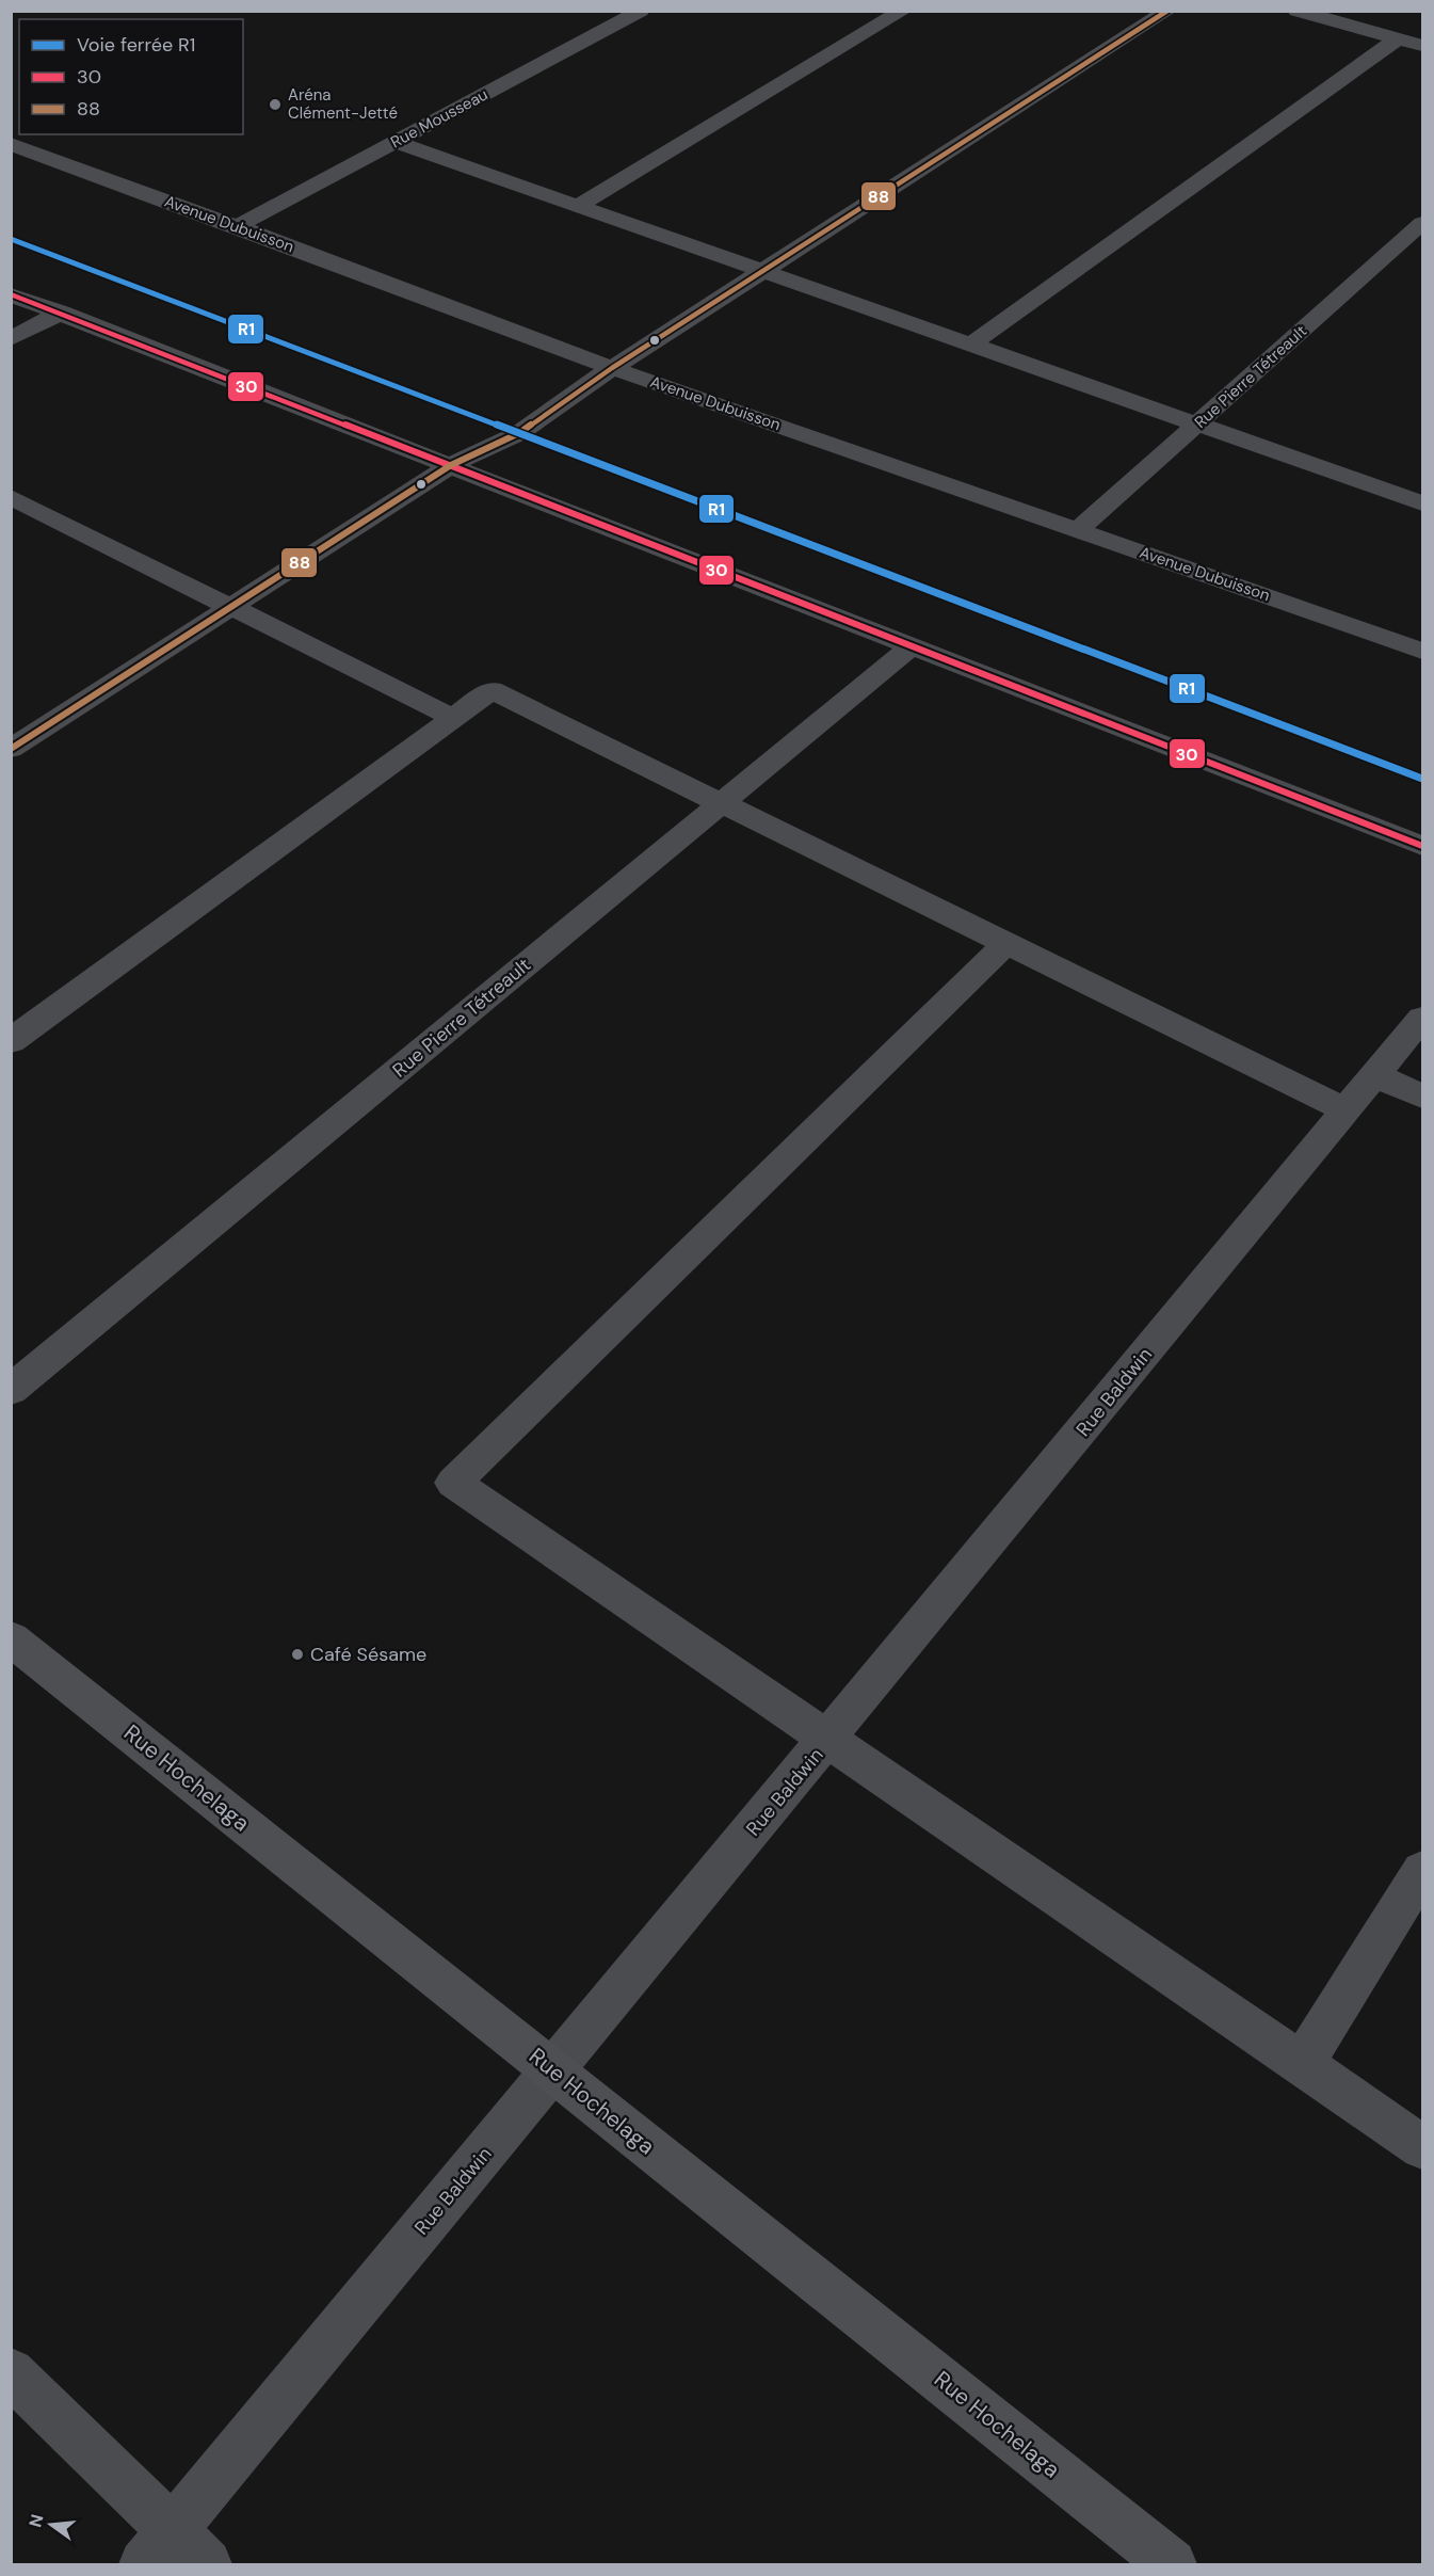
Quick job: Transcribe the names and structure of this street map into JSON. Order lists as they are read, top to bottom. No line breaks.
{"streets":{"main road":["Rue Hochelaga"],"street":["Rue Mousseau","Avenue Dubuisson","Rue Pierre Tétreault","Rue Baldwin"]},"crossings":[["Rue Mousseau","Avenue Dubuisson"],["Avenue Dubuisson","Rue Pierre Tétreault"],["Rue Baldwin","Rue Hochelaga"]],"places":["Aréna Clément-Jetté","Café Sésame"],"lines":["transit line 88","rail line R1","transit line 30"],"legend":["Voie ferrée R1","30","88"],"north":"left"}
